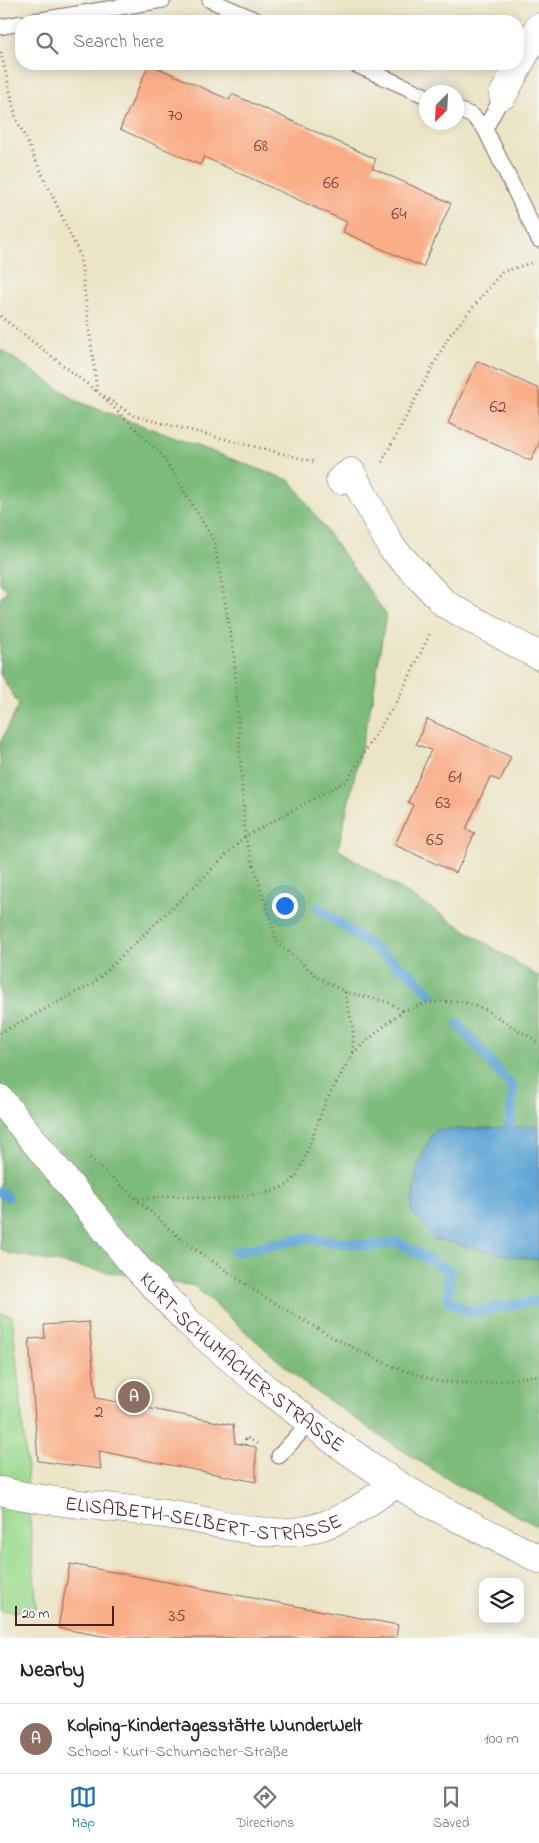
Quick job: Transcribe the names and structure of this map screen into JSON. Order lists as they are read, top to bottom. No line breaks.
{"streets":{"street":["KURT-SCHUMACHER-STRASSE","ELISABETH-SELBERT-STRASSE"]},"crossings":[["KURT-SCHUMACHER-STRASSE","ELISABETH-SELBERT-STRASSE"]],"house_numbers":["70","68","66","64","62","61","63","65","2","35"],"scale_bar":"20 m","north":"bottom left","page":{"search":"Search here","pins":"A","scale":"20 m","heading":"Nearby","list":[{"mark":"A","name":"Kolping-Kindertagesstätte WunderWelt","note":"School · Kurt-Schumacher-Straße","value":"100 m"}],"nav":["Map","Directions","Saved"]}}
